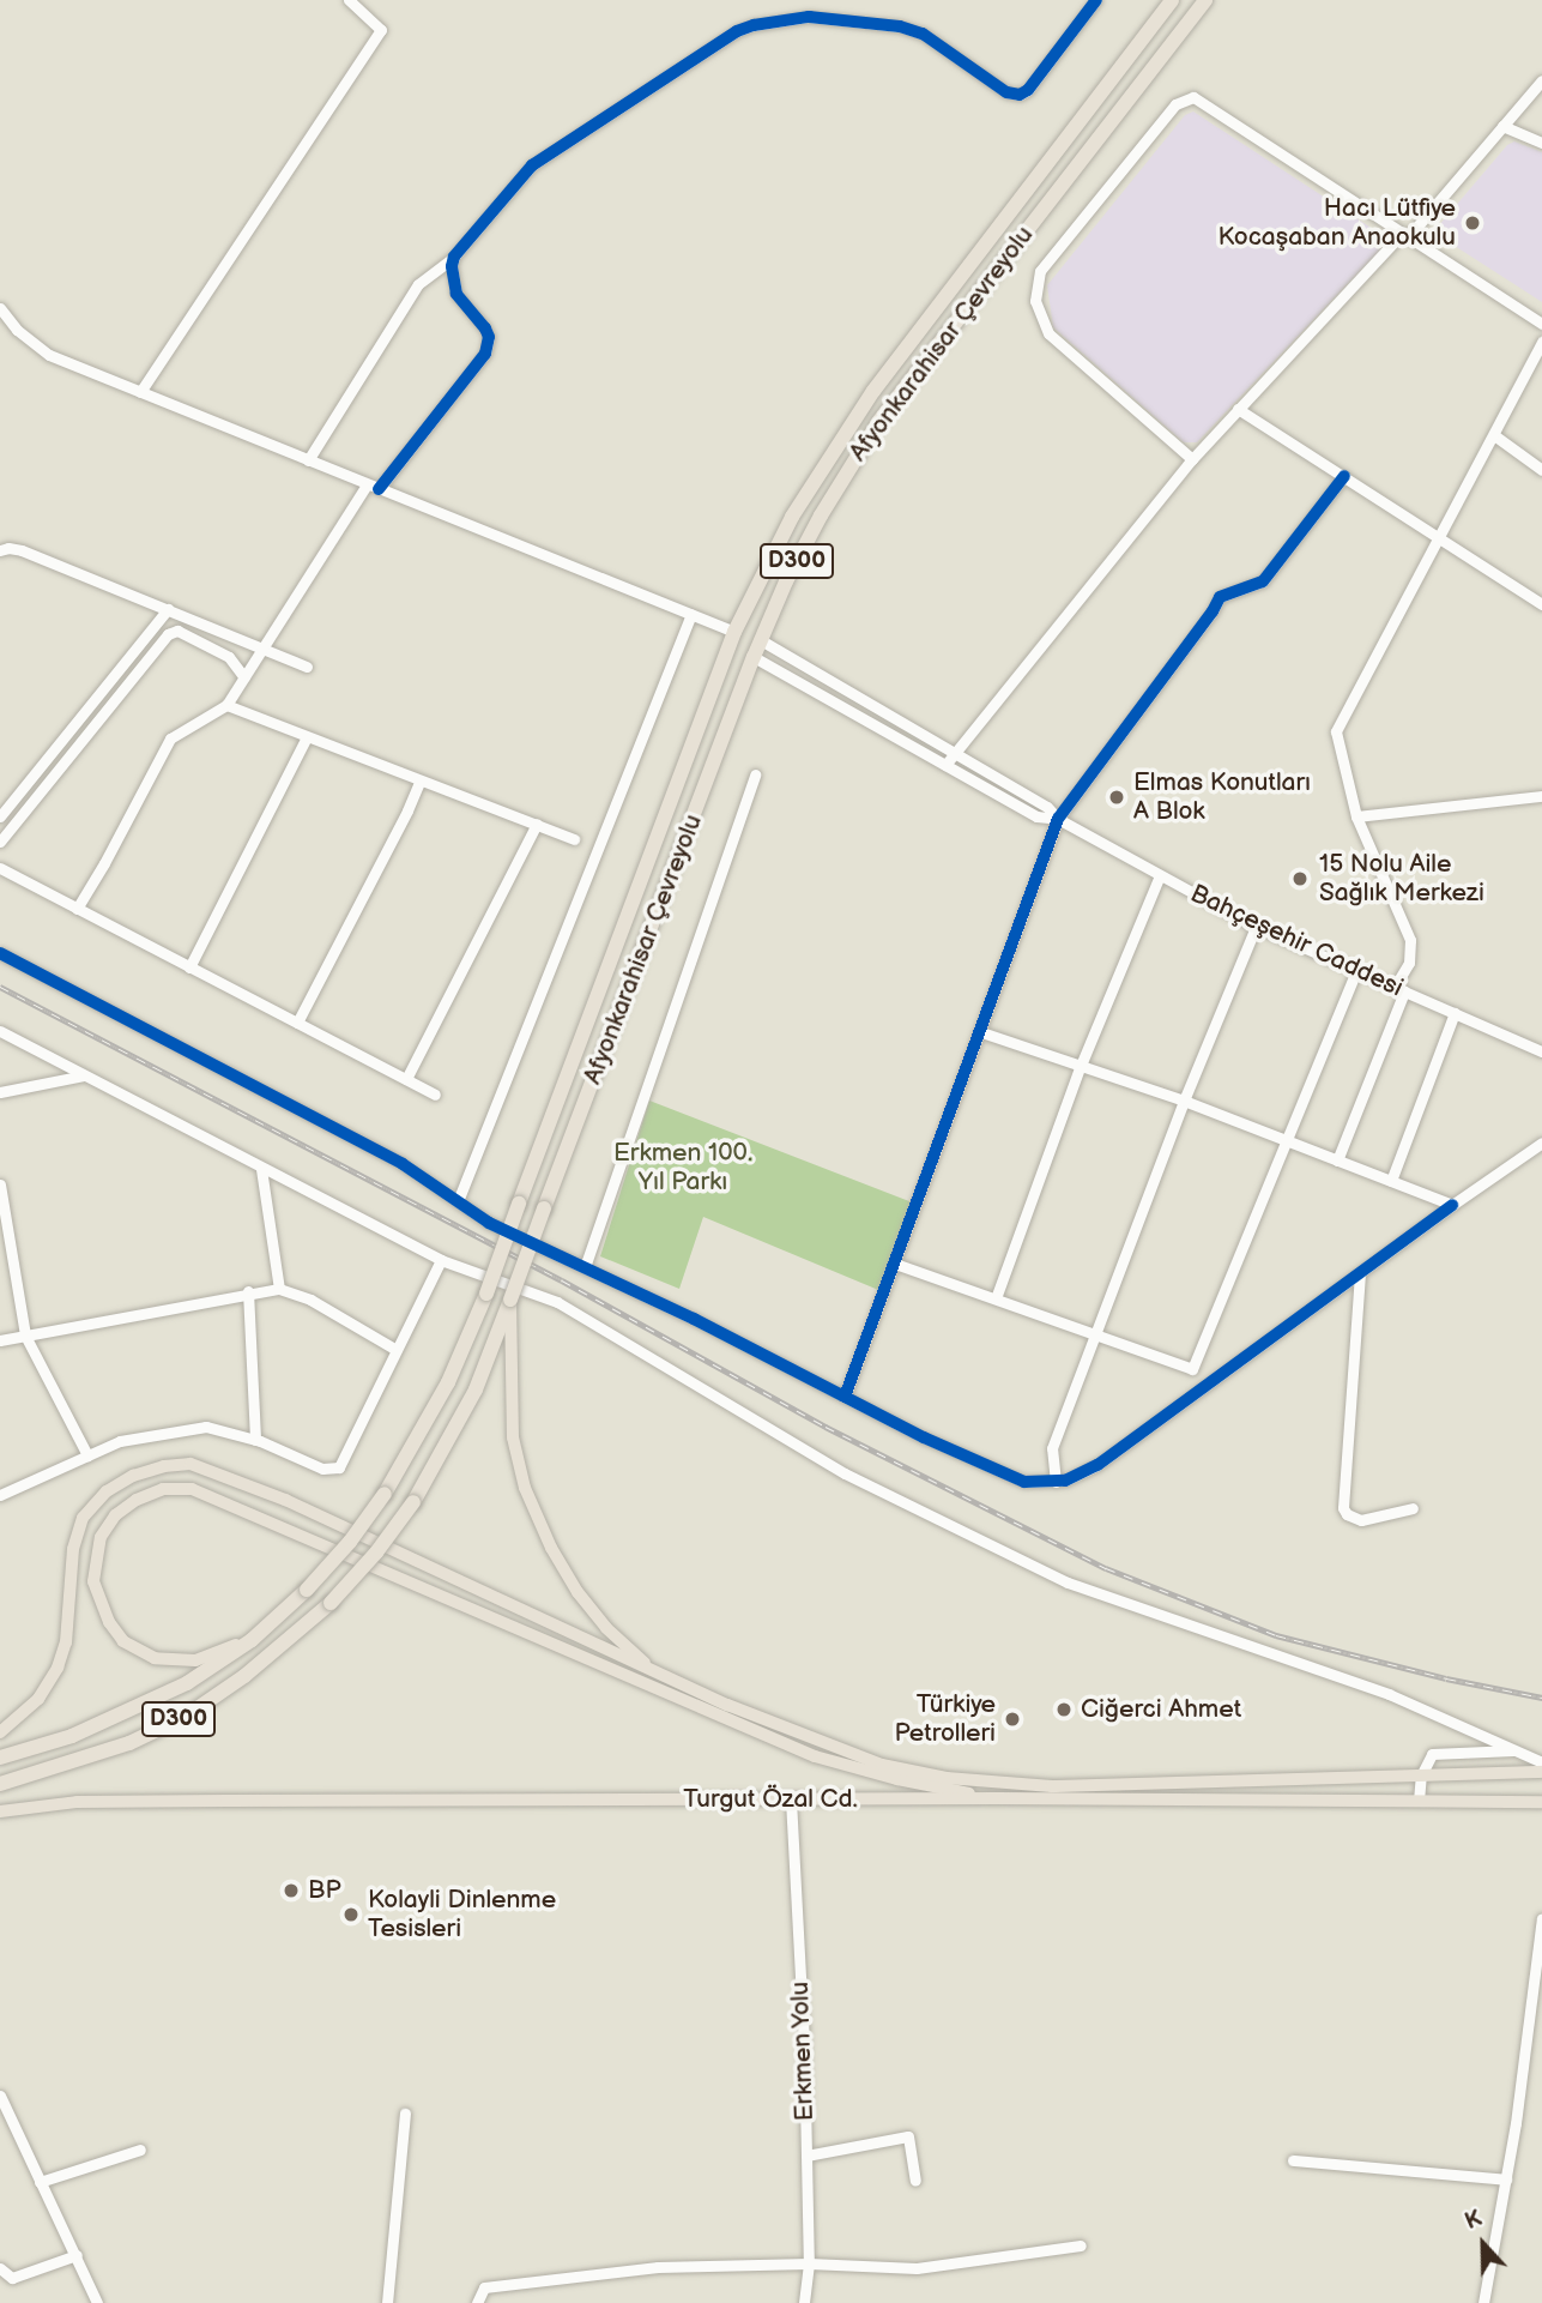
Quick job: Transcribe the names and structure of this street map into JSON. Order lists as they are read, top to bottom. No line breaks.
{"streets":{"highway":["Afyonkarahisar Çevreyolu","D300"],"main road":["Turgut Özal Cd."],"street":["Bahçeşehir Caddesi","Erkmen Yolu"]},"crossings":[["Afyonkarahisar Çevreyolu","Bahçeşehir Caddesi"],["Turgut Özal Cd.","Erkmen Yolu"]],"parks":["Erkmen 100. Yıl Parkı"],"places":["Hacı Lütfiye Kocaşaban Anaokulu","Elmas Konutları A Blok","15 Nolu Aile Sağlık Merkezi","Ciğerci Ahmet","Türkiye Petrolleri","BP","Kolayli Dinlenme Tesisleri"],"north":"top"}
